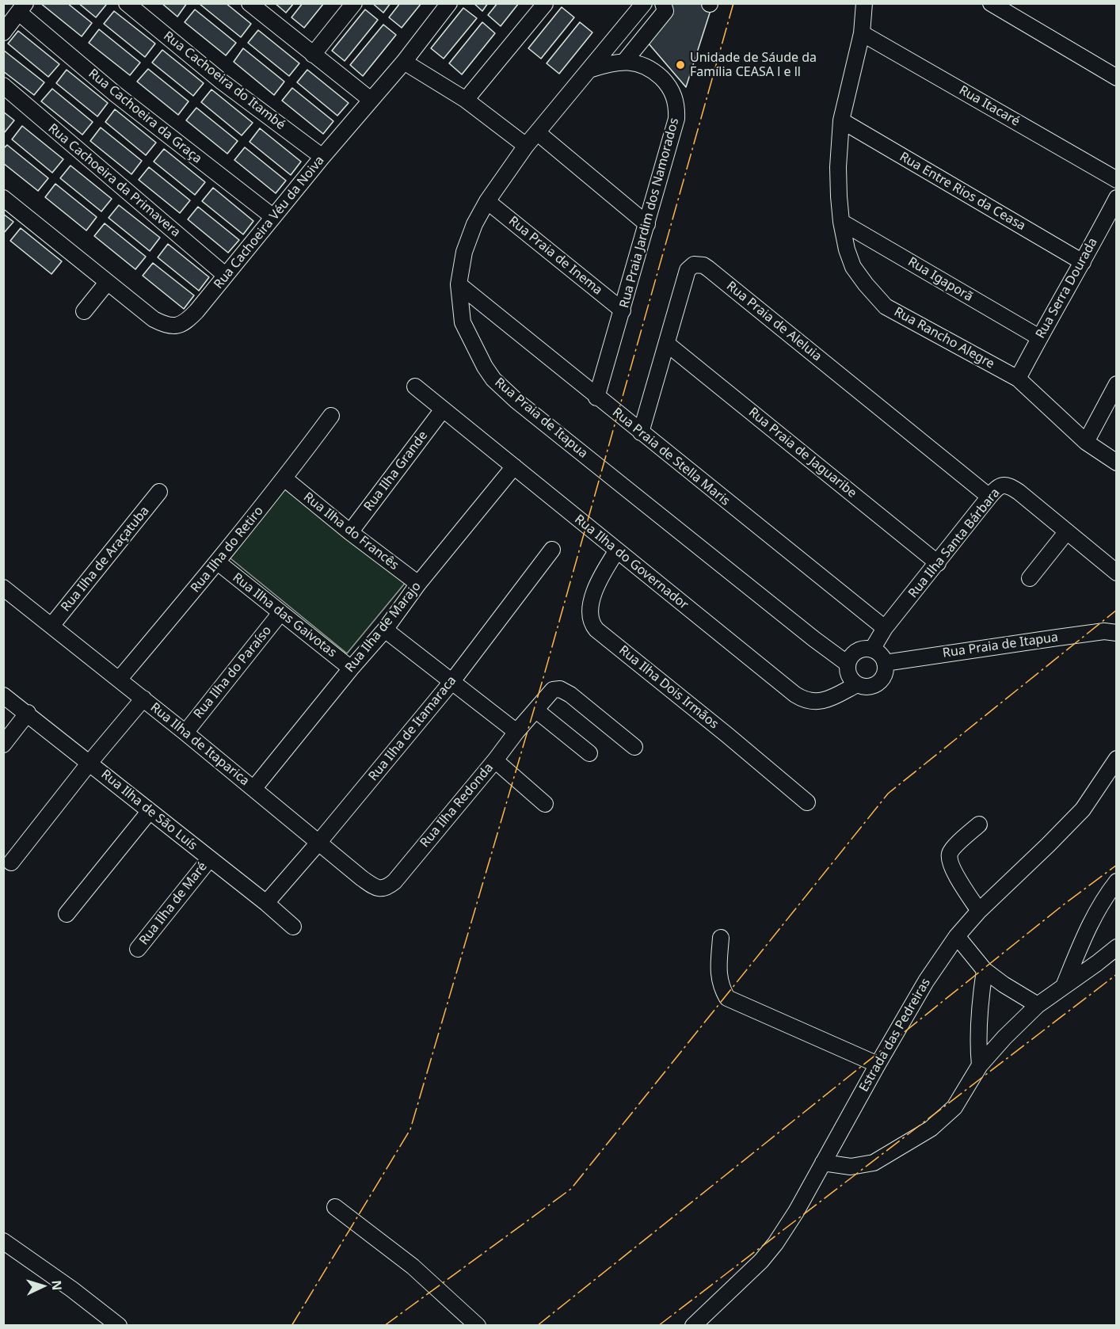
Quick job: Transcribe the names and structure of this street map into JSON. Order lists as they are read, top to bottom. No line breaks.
{"streets":{"street":["Rua Cachoeira do Itambé","Rua Itacaré","Rua Cachoeira da Graça","Rua Cachoeira da Primavera","Rua Entre Rios da Ceasa","Rua Praia Jardim dos Namorados","Rua Cachoeira Véu da Noiva","Rua Praia de Inema","Rua Igaporã","Rua Serra Dourada","Rua Praia de Aleluia","Rua Rancho Alegre","Rua Praia de Itapua","Rua Praia de Jaguaribe","Rua Praia de Stella Maris","Rua Ilha Grande","Rua Ilha do Francês","Rua Ilha Santa Bárbara","Rua Ilha do Retiro","Rua Ilha de Araçatuba","Rua Ilha do Governador","Rua Ilha das Gaivotas","Rua Ilha de Marajo","Rua Ilha do Paraíso","Rua Ilha Dois Irmãos","Rua Ilha de Itamaraca","Rua Ilha de Itaparica","Rua Ilha Redonda","Rua Ilha de São Luís","Rua Ilha de Maré","Estrada das Pedreiras"]},"crossings":[["Rua Cachoeira do Itambé","Rua Cachoeira Véu da Noiva"],["Rua Itacaré","Rua Rancho Alegre"],["Rua Cachoeira da Graça","Rua Cachoeira Véu da Noiva"],["Rua Cachoeira da Primavera","Rua Cachoeira Véu da Noiva"],["Rua Entre Rios da Ceasa","Rua Serra Dourada"],["Rua Entre Rios da Ceasa","Rua Rancho Alegre"],["Rua Praia Jardim dos Namorados","Rua Praia de Inema"],["Rua Praia Jardim dos Namorados","Rua Praia de Itapua"],["Rua Praia Jardim dos Namorados","Rua Praia de Stella Maris"],["Rua Praia de Inema","Rua Praia de Itapua"],["Rua Igaporã","Rua Serra Dourada"],["Rua Igaporã","Rua Rancho Alegre"],["Rua Serra Dourada","Rua Rancho Alegre"],["Rua Praia de Aleluia","Rua Praia de Jaguaribe"],["Rua Praia de Aleluia","Rua Praia de Stella Maris"],["Rua Praia de Aleluia","Rua Ilha Santa Bárbara"],["Rua Praia de Itapua","Rua Praia de Stella Maris"],["Rua Praia de Itapua","Rua Ilha Santa Bárbara"],["Rua Praia de Itapua","Rua Ilha do Governador"],["Rua Praia de Jaguaribe","Rua Ilha Santa Bárbara"],["Rua Praia de Stella Maris","Rua Ilha Santa Bárbara"],["Rua Ilha Grande","Rua Ilha do Francês"],["Rua Ilha Grande","Rua Ilha do Governador"],["Rua Ilha do Francês","Rua Ilha do Retiro"],["Rua Ilha do Francês","Rua Ilha de Marajo"],["Rua Ilha Santa Bárbara","Rua Ilha do Governador"],["Rua Ilha do Retiro","Rua Ilha das Gaivotas"],["Rua Ilha do Retiro","Rua Ilha de Itaparica"],["Rua Ilha de Araçatuba","Rua Ilha de Itaparica"],["Rua Ilha do Governador","Rua Ilha de Marajo"],["Rua Ilha do Governador","Rua Ilha Dois Irmãos"],["Rua Ilha das Gaivotas","Rua Ilha de Marajo"],["Rua Ilha das Gaivotas","Rua Ilha do Paraíso"],["Rua Ilha de Marajo","Rua Ilha de Itaparica"],["Rua Ilha do Paraíso","Rua Ilha de Itaparica"],["Rua Ilha de Itamaraca","Rua Ilha de Itaparica"],["Rua Ilha de Itamaraca","Rua Ilha de São Luís"],["Rua Ilha de Itaparica","Rua Ilha Redonda"],["Rua Ilha de São Luís","Rua Ilha de Maré"]],"places":["Unidade de Sáude da Família CEASA l e ll"],"north":"right"}
